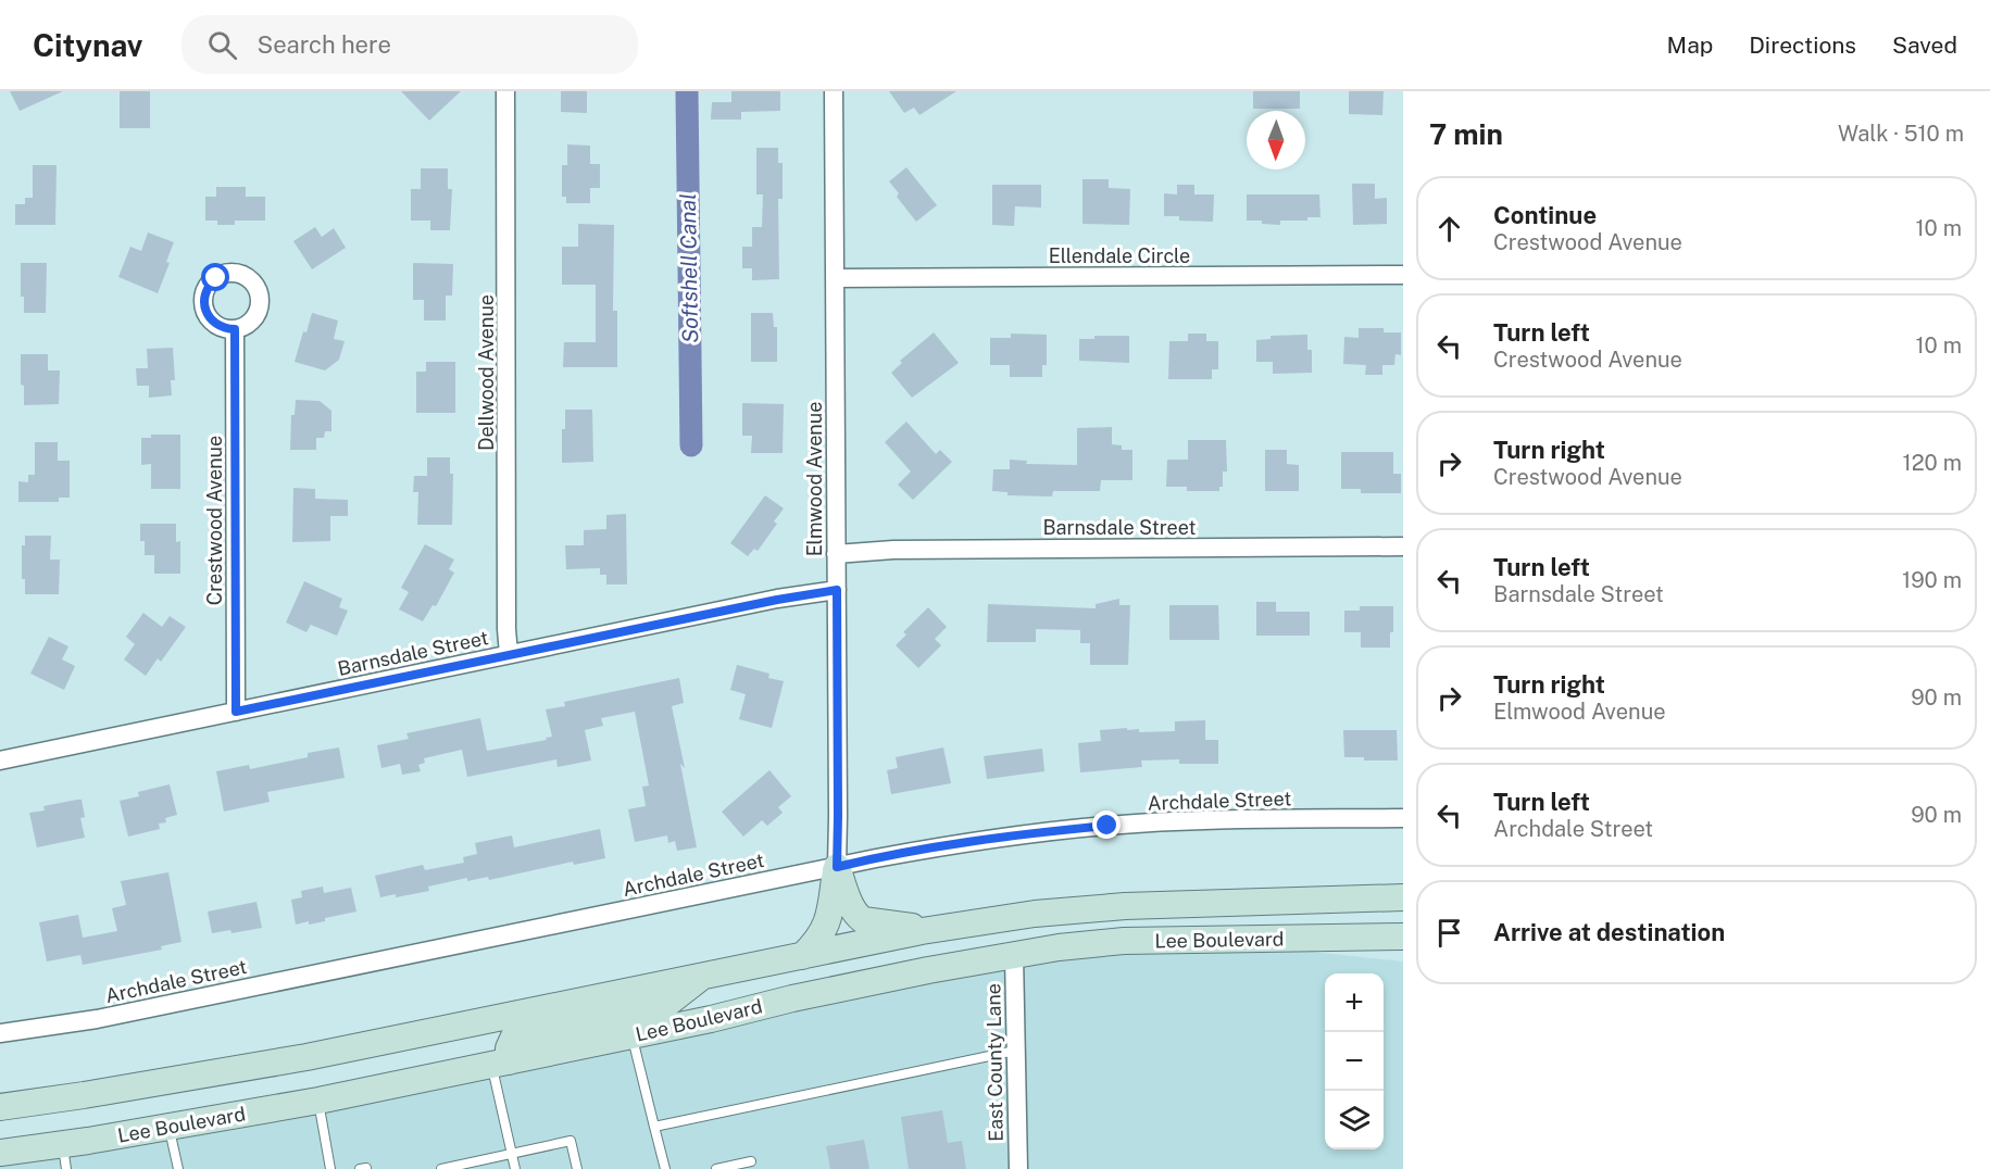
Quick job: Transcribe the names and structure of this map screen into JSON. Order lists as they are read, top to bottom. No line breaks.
{"streets":{"main road":["Lee Boulevard"],"street":["Ellendale Circle","Dellwood Avenue","Elmwood Avenue","Crestwood Avenue","Barnsdale Street","Archdale Street","East County Lane"]},"crossings":[["Ellendale Circle","Elmwood Avenue"],["Dellwood Avenue","Barnsdale Street"],["Elmwood Avenue","Barnsdale Street"],["Elmwood Avenue","Archdale Street"],["Crestwood Avenue","Barnsdale Street"],["Lee Boulevard","East County Lane"]],"water":["Softshell Canal"],"north":"bottom","page":{"header":"Citynav","search":"Search here","nav":["Map","Directions","Saved"],"heading":["7 min","Walk · 510 m"],"list":[["Continue","Crestwood Avenue","10 m"],["Turn left","Crestwood Avenue","10 m"],["Turn right","Crestwood Avenue","120 m"],["Turn left","Barnsdale Street","190 m"],["Turn right","Elmwood Avenue","90 m"],["Turn left","Archdale Street","90 m"],"Arrive at destination"],"map_buttons":["+","−"]}}
